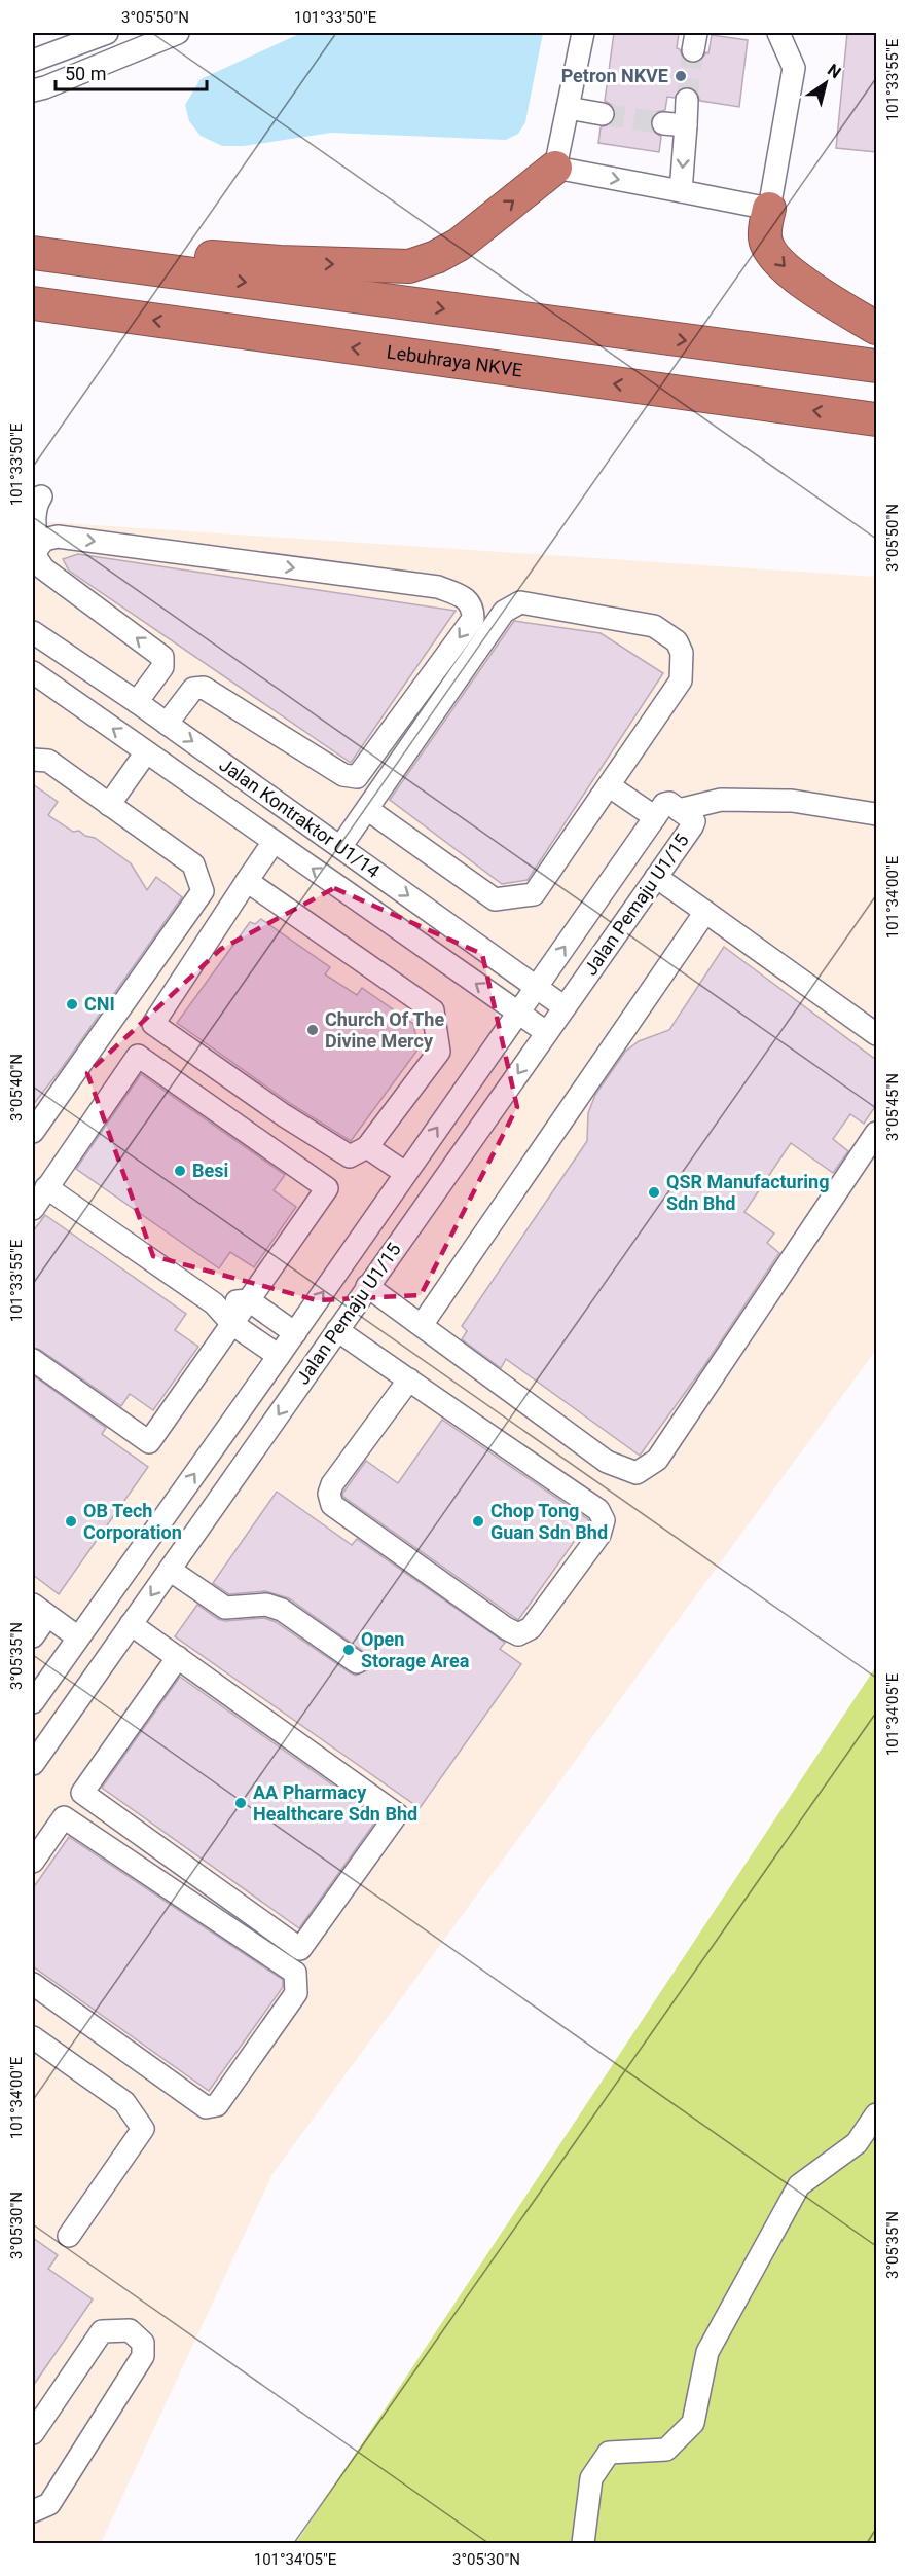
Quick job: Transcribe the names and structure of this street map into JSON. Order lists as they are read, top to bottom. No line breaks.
{"streets":{"highway":["Lebuhraya NKVE"],"street":["Jalan Kontraktor U1/14","Jalan Pemaju U1/15"]},"crossings":[["Jalan Kontraktor U1/14","Jalan Pemaju U1/15"]],"places":["Petron NKVE","CNI","Church Of The Divine Mercy","Besi","QSR Manufacturing Sdn Bhd","OB Tech Corporation","Chop Tong Guan Sdn Bhd","Open Storage Area","AA Pharmacy Healthcare Sdn Bhd"],"scale_bar":"50 m","north":"top right","coordinates":["3°05'50\"N","101°33'50\"E","101°33'55\"E","101°34'00\"E","3°05'40\"N","3°05'45\"N","3°05'35\"N","101°34'05\"E","3°05'30\"N"]}
